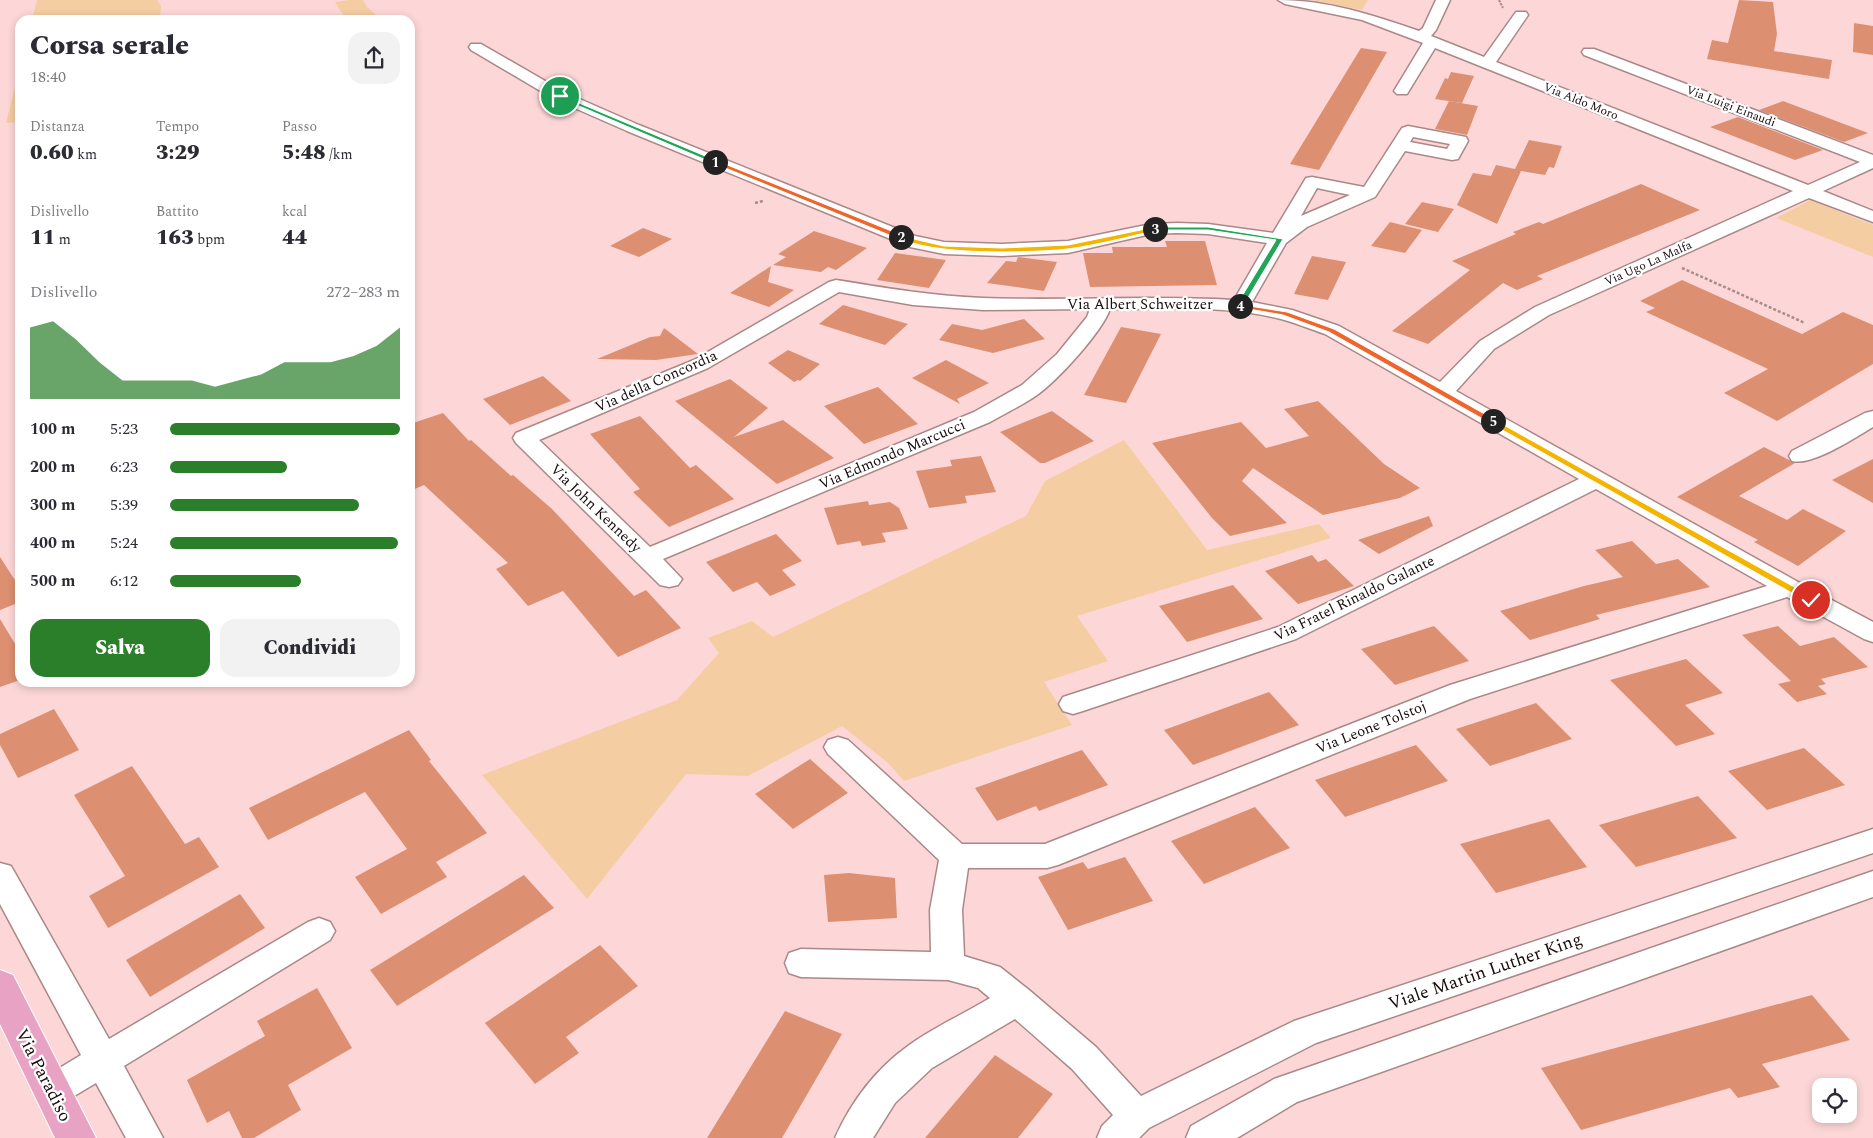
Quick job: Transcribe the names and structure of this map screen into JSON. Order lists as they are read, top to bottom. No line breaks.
{"streets":{"main road":["Via Paradiso"],"street":["Via Aldo Moro","Via Luigi Einaudi","Via Ugo La Malfa","Via Albert Schweitzer","Via della Concordia","Via Edmondo Marcucci","Via John Kennedy","Via Fratel Rinaldo Galante","Via Leone Tolstoj","Viale Martin Luther King"]},"crossings":[["Via Aldo Moro","Via Ugo La Malfa"],["Via Luigi Einaudi","Via Ugo La Malfa"],["Via Ugo La Malfa","Via Albert Schweitzer"],["Via Albert Schweitzer","Via della Concordia"],["Via Albert Schweitzer","Via Edmondo Marcucci"],["Via Albert Schweitzer","Via Fratel Rinaldo Galante"],["Via Albert Schweitzer","Via Leone Tolstoj"],["Via della Concordia","Via John Kennedy"],["Via Edmondo Marcucci","Via John Kennedy"]],"page":{"heading":["Corsa serale","18:40"],"stats":[["Distanza","0.60 km"],["Tempo","3:29"],["Passo","5:48 /km"],["Dislivello","11 m"],["Battito","163 bpm"],["kcal","44"]],"pins":["1","3","2","4","5"],"chart":["Dislivello","272–283 m"],"list":[{"name":"100 m","note":"5:23"},{"name":"200 m","note":"6:23"},{"name":"300 m","note":"5:39"},{"name":"400 m","note":"5:24"},{"name":"500 m","note":"6:12"}],"buttons":["Salva","Condividi"]}}
